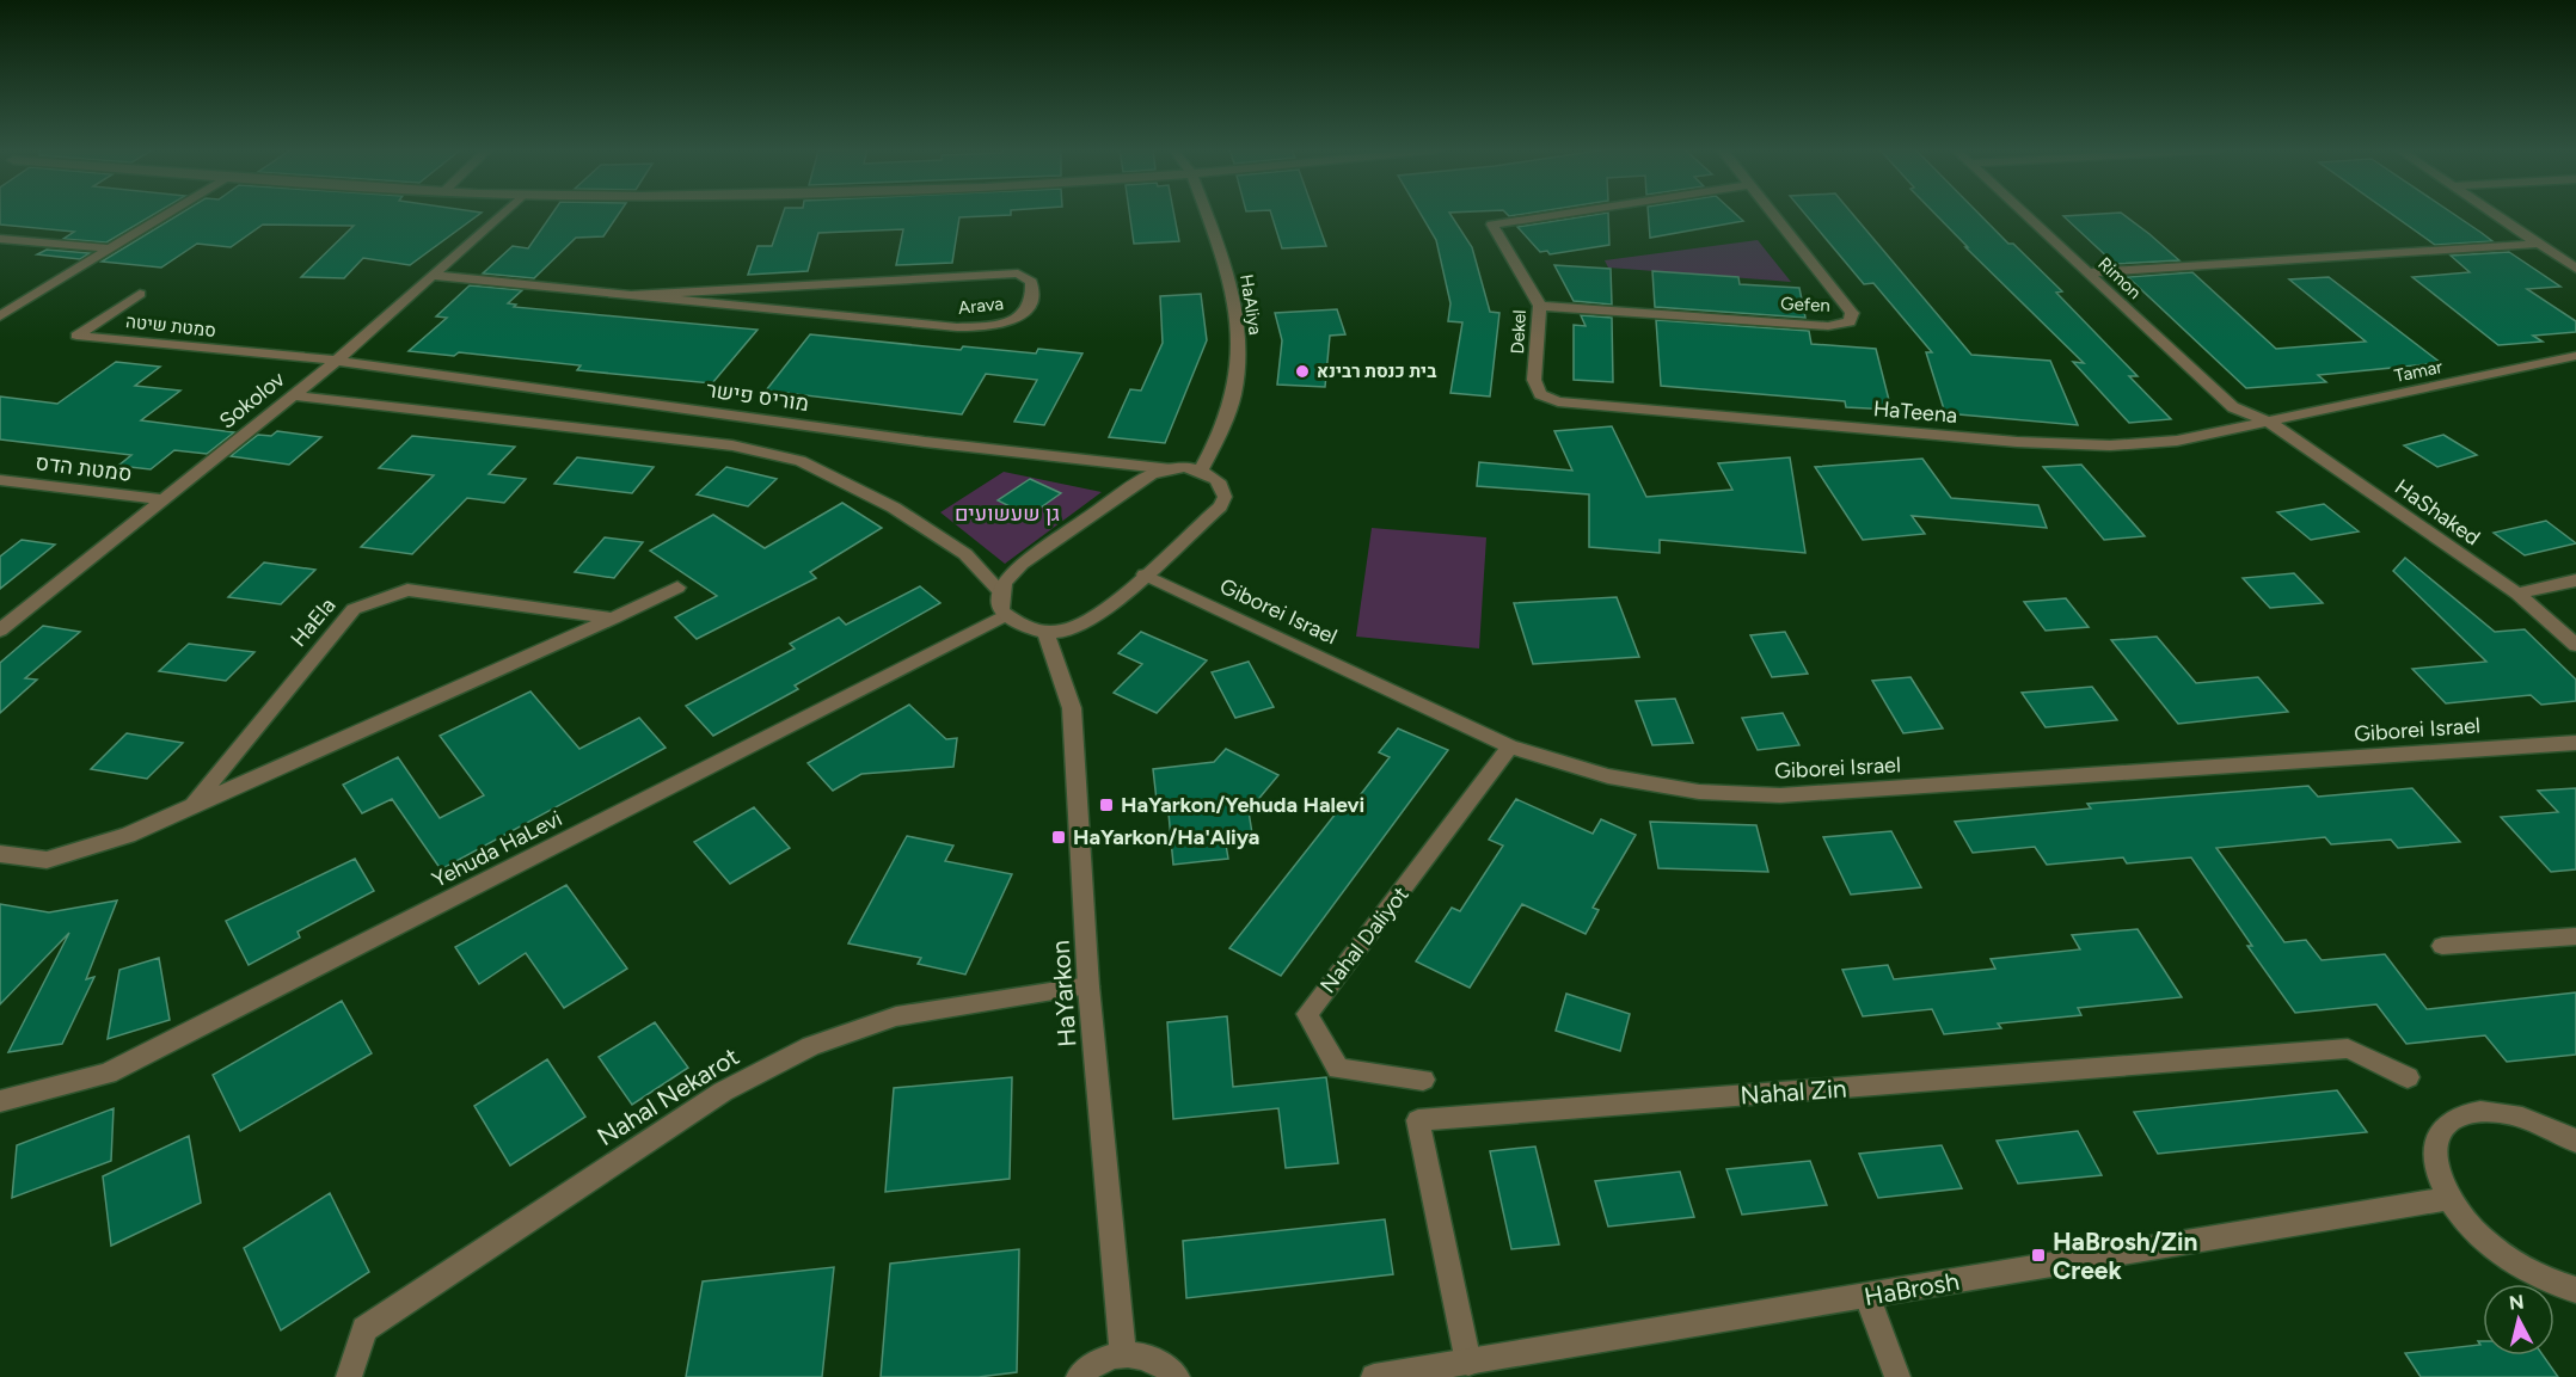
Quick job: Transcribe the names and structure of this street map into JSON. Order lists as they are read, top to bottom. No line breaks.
{"streets":{"street":["Rimon","HaAliya","Gefen","Arava","סמטת שיטה","Dekel","Tamar","מוריס פישר","Sokolov","HaTeena","סמטת הדס","HaShaked","Giborei Israel","HaEla","Yehuda HaLevi","Nahal Daliyot","HaYarkon","Nahal Zin","Nahal Nekarot","HaBrosh"]},"crossings":[["Rimon","Tamar"],["Rimon","HaTeena"],["Rimon","HaShaked"],["HaAliya","מוריס פישר"],["Gefen","Dekel"],["Arava","Sokolov"],["סמטת שיטה","מוריס פישר"],["סמטת שיטה","Sokolov"],["Dekel","HaTeena"],["Tamar","HaTeena"],["Tamar","HaShaked"],["מוריס פישר","Sokolov"],["Sokolov","סמטת הדס"],["HaTeena","HaShaked"],["Giborei Israel","Nahal Daliyot"],["HaYarkon","Nahal Nekarot"],["Nahal Zin","HaBrosh"]],"parks":["גן שעשועים"],"places":{"other":["בית כנסת רבינא"],"transit":["HaYarkon/Yehuda Halevi","HaYarkon/Ha'Aliya","HaBrosh/Zin Creek"]},"north":"top"}
